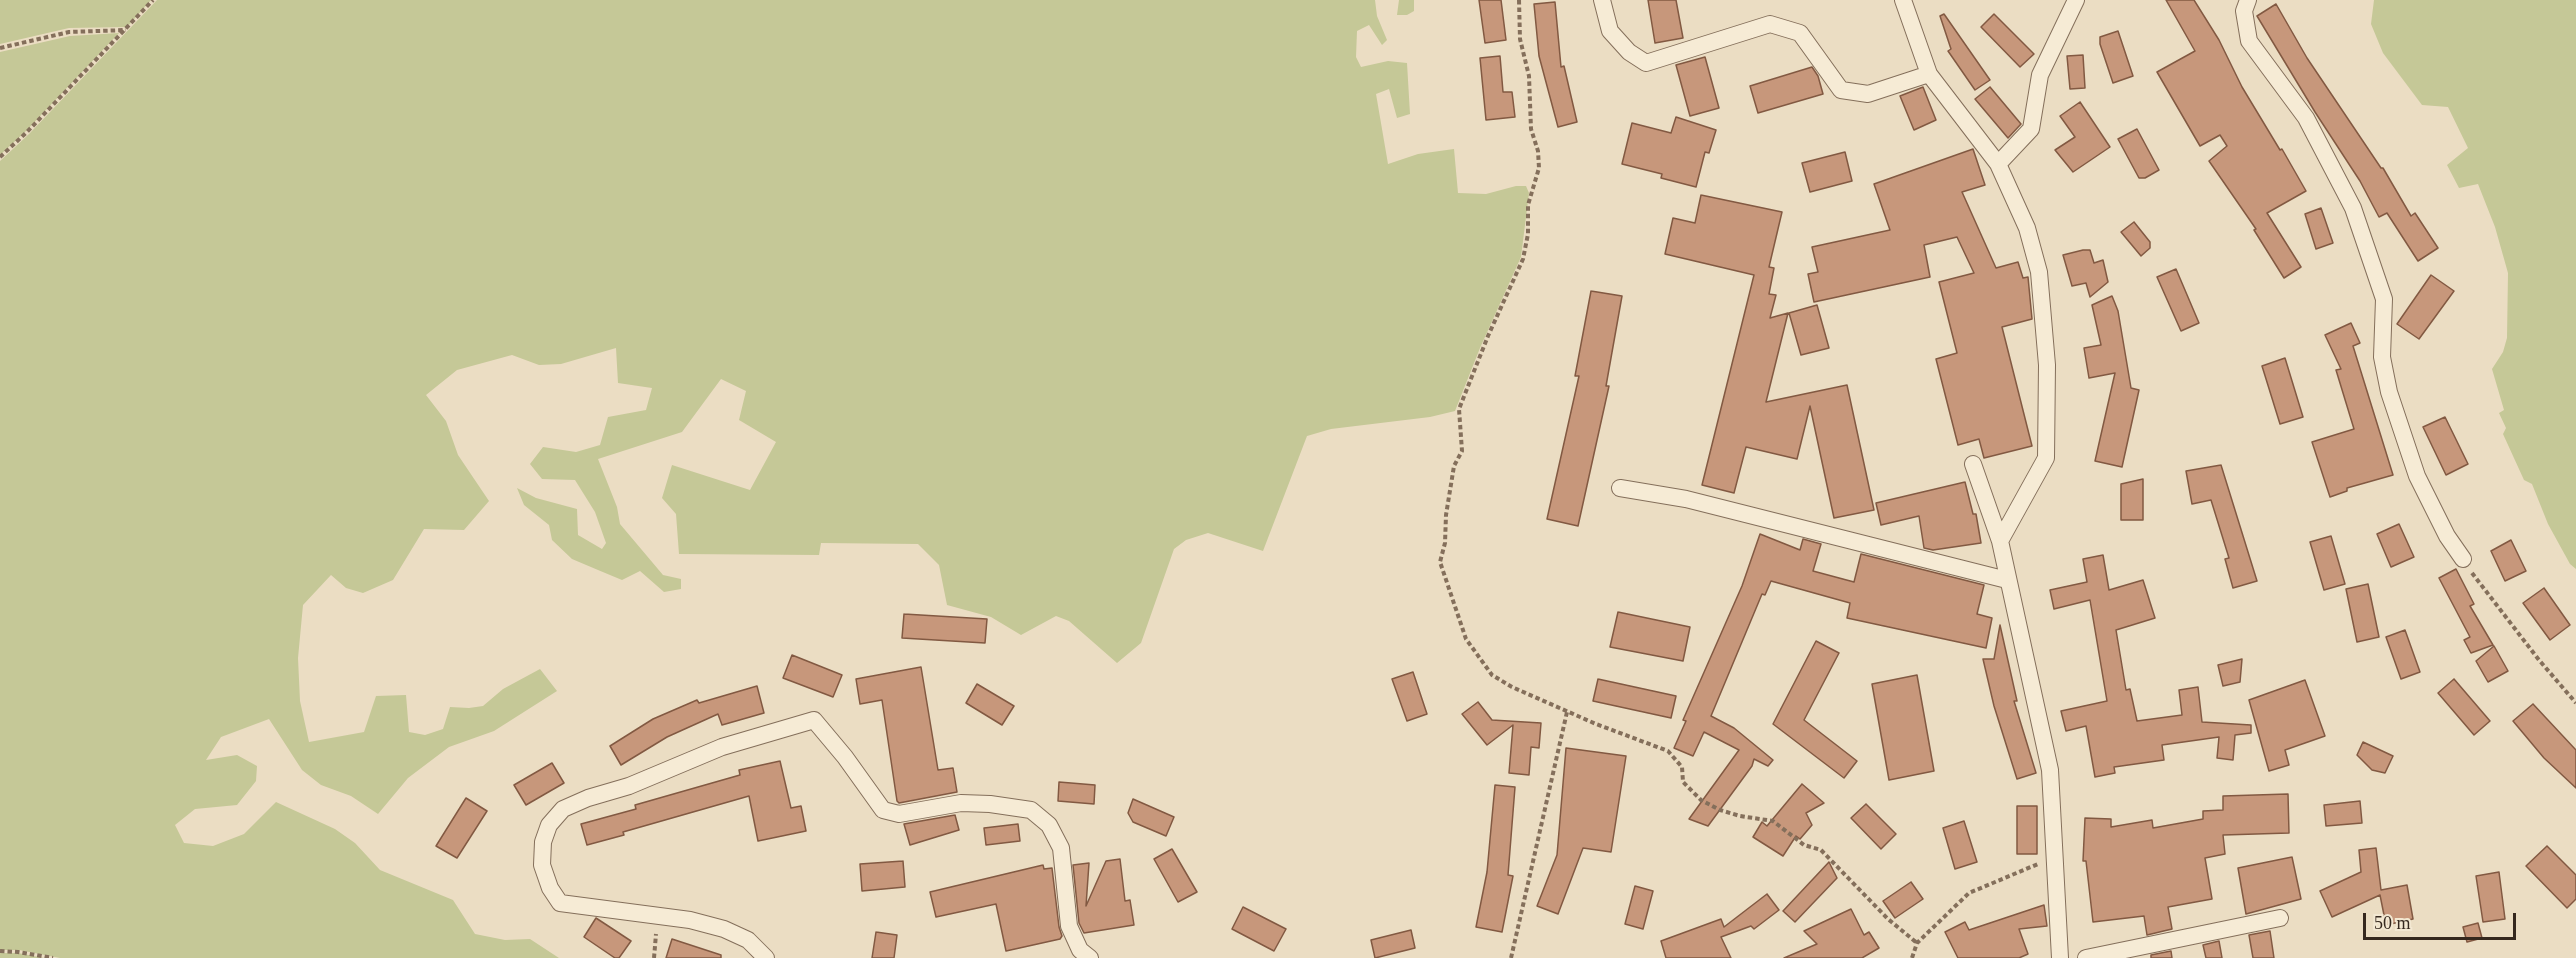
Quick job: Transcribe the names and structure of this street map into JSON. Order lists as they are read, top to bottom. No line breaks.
{"scale_bar":"50 m"}
